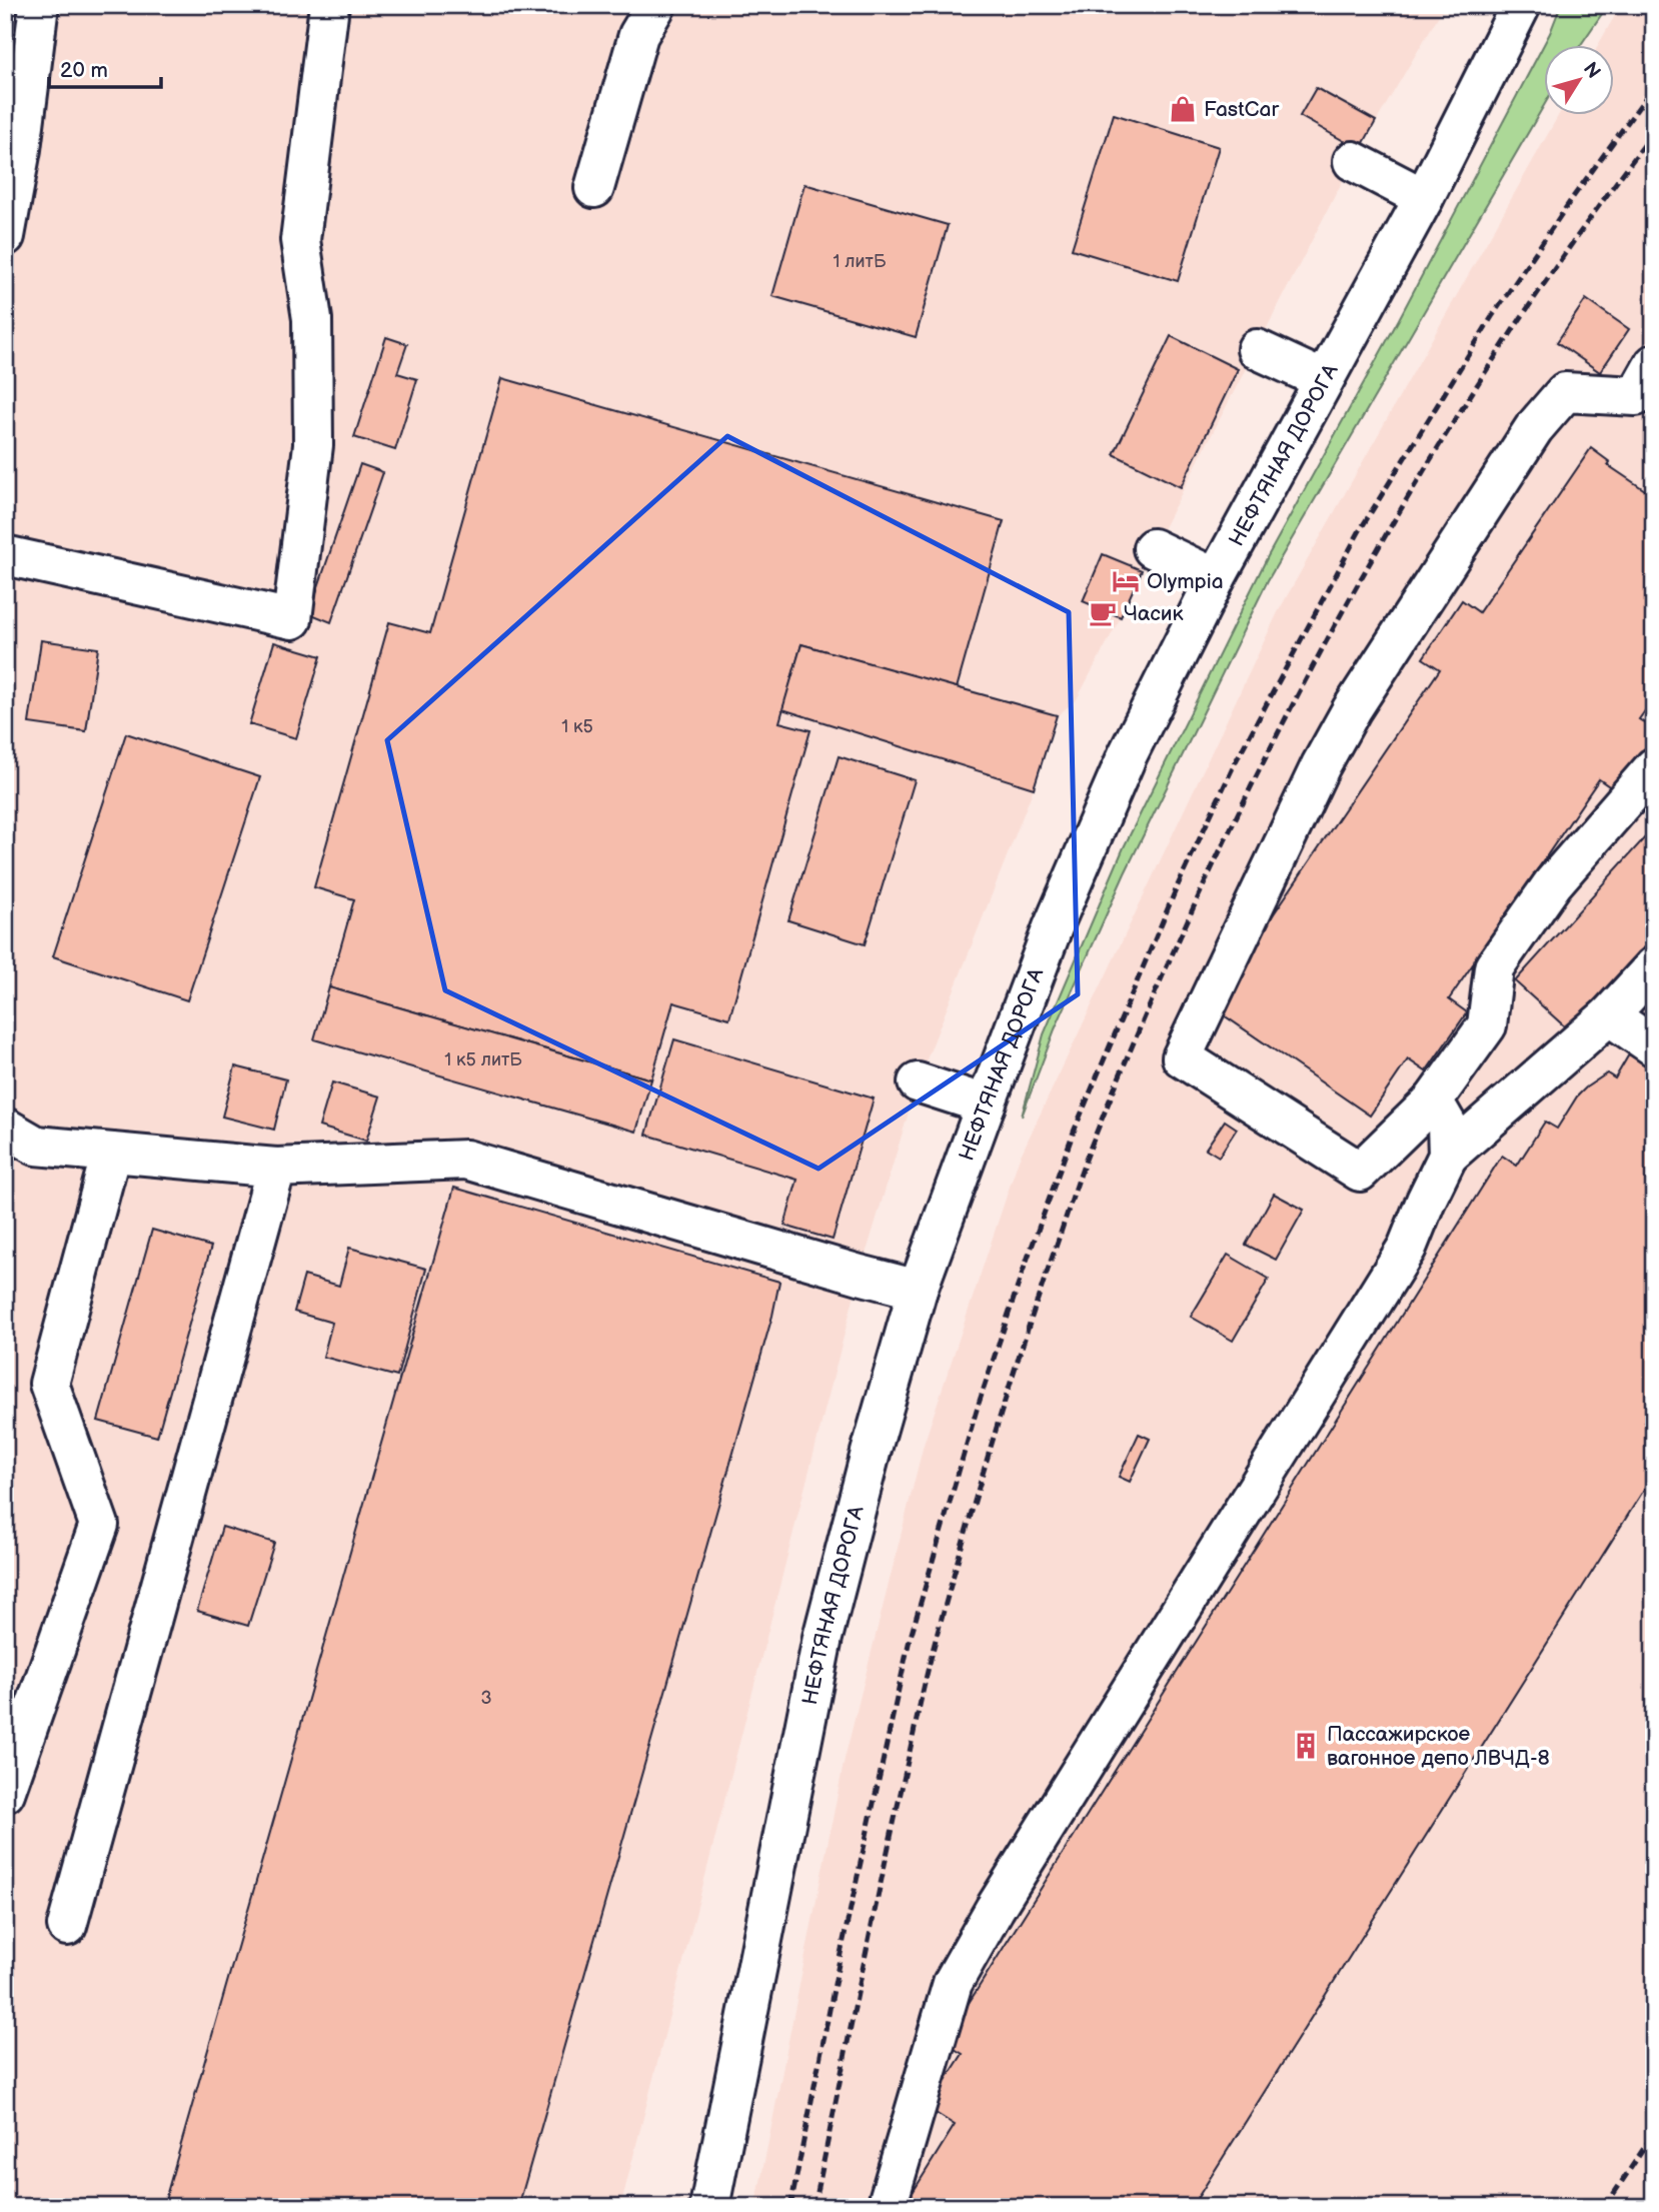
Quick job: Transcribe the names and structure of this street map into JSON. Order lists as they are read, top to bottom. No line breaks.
{"streets":{"street":["НЕФТЯНАЯ ДОРОГА"]},"places":{"shop":["FastCar"],"hotel":["Olympia"],"cafe":["Часик"],"building":["Пассажирское вагонное депо ЛВЧД-8"]},"house_numbers":["1 литБ","1 к5","1 к5 литБ","3"],"scale_bar":"20 m","north":"top right"}
